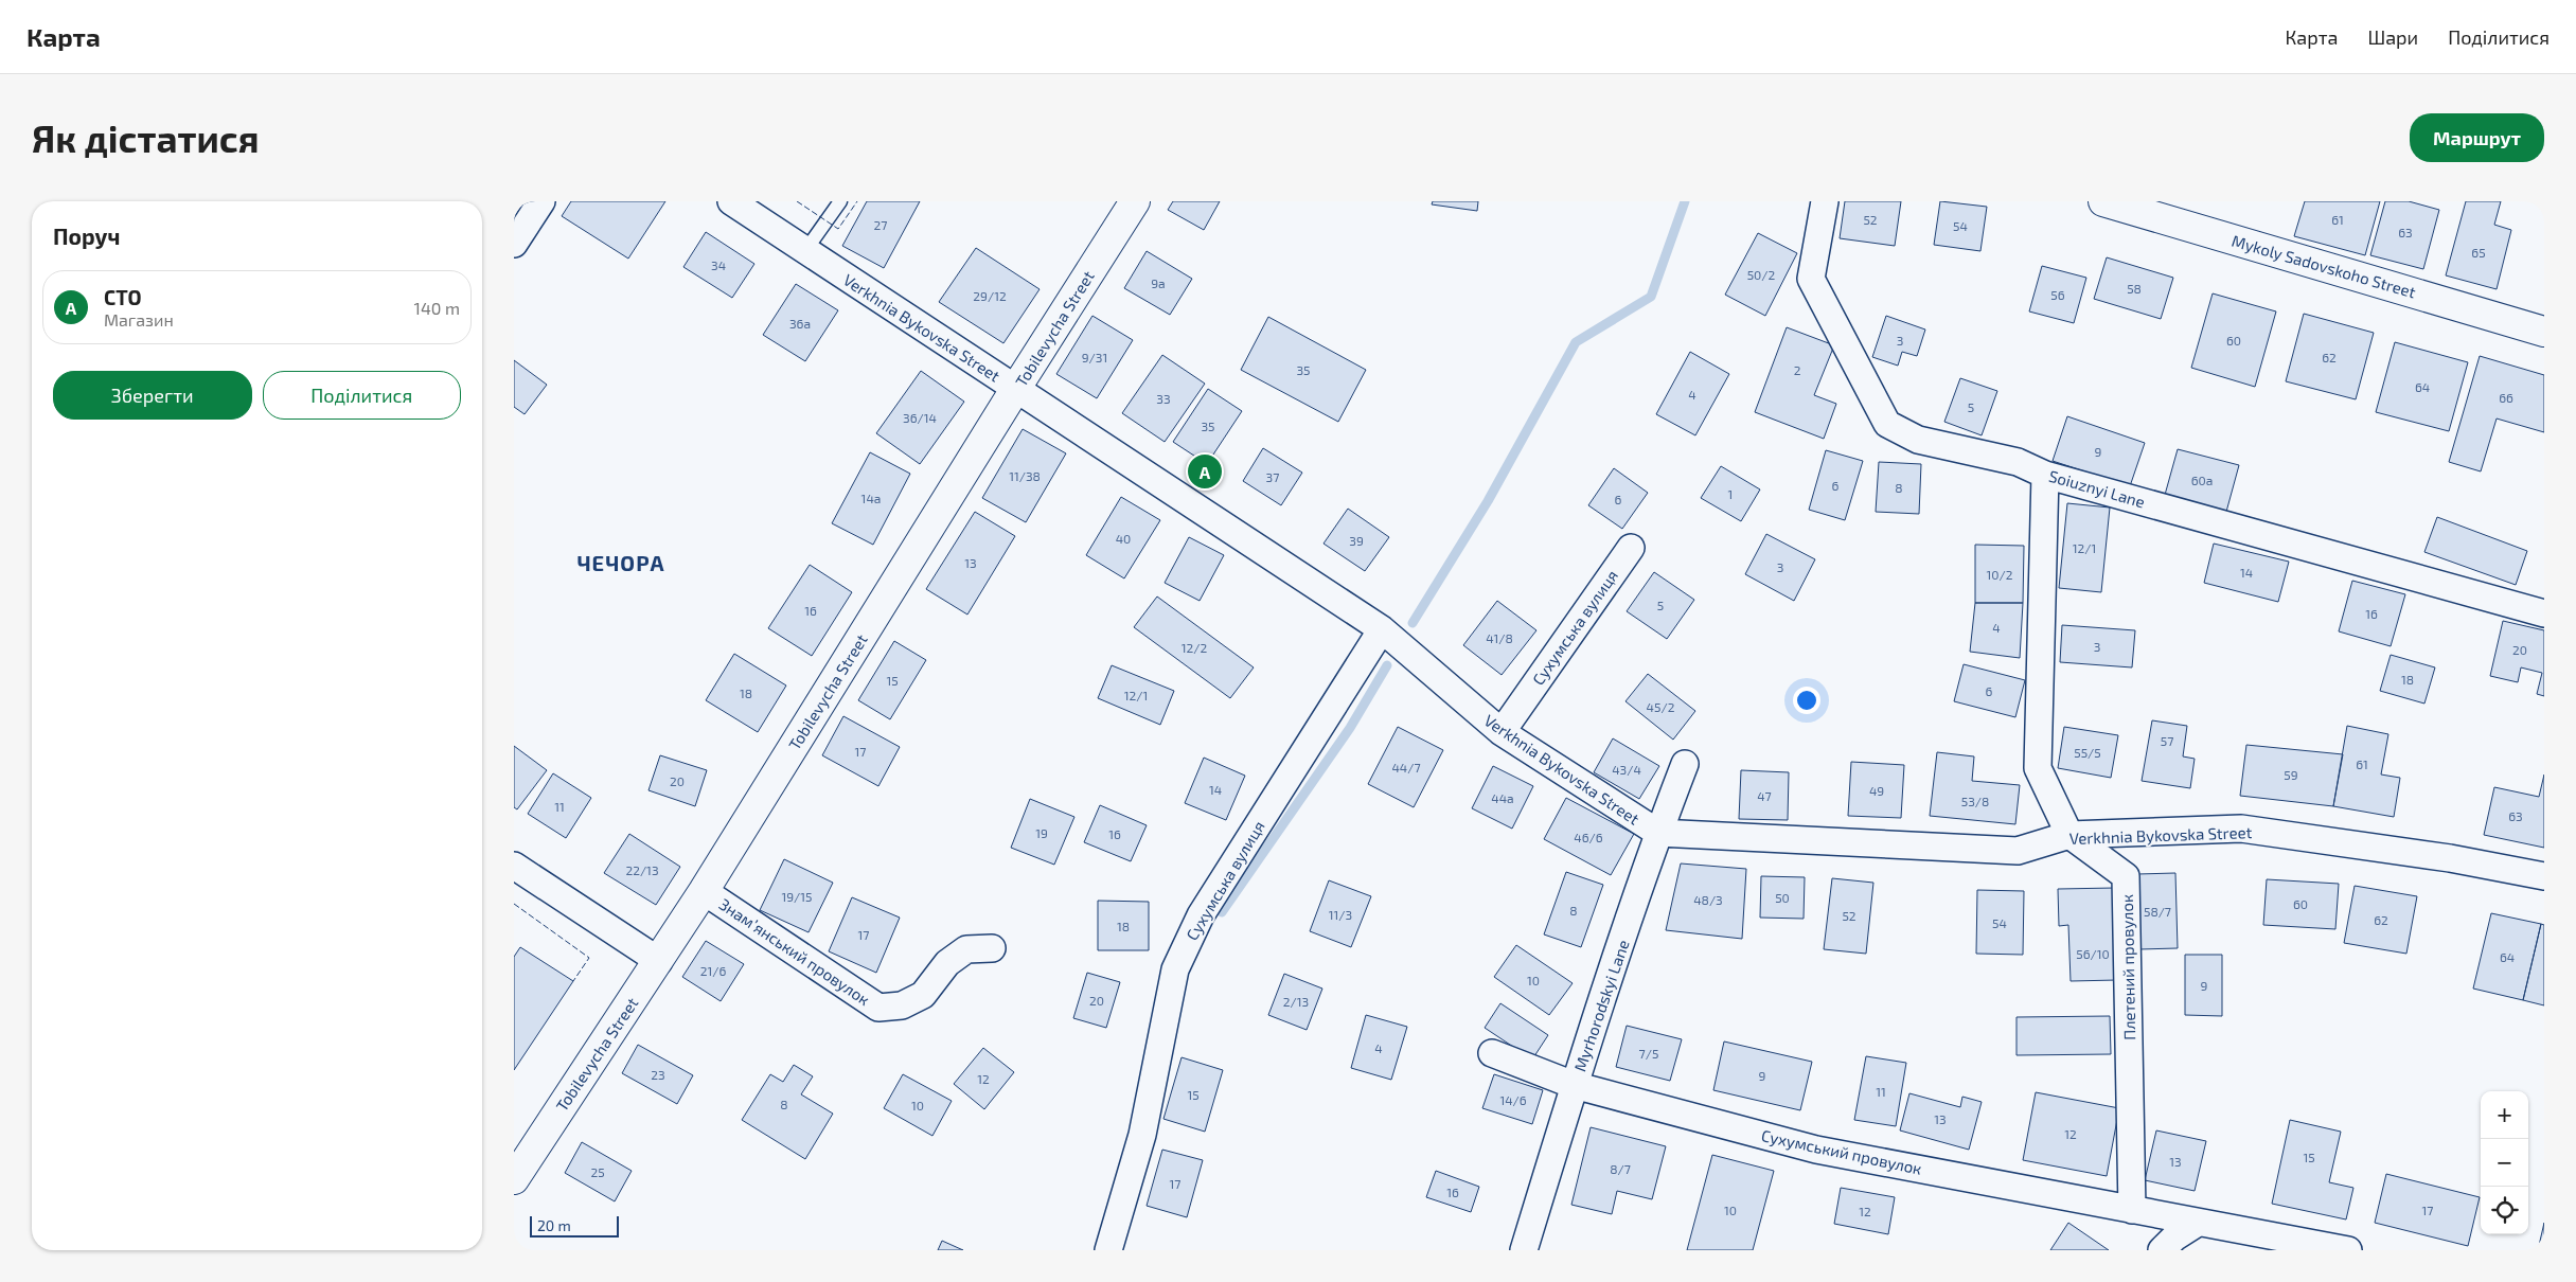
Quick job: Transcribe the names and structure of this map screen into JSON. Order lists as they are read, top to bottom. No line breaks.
{"streets":{"street":["Mykoly Sadovskoho Street","Verkhnia Bykovska Street","Tobilevycha Street","Soiuznyi Lane","Сухумська вулиця","Знамʼянський провулок","Плетений провулок","Myrhorodskyi Lane","Сухумський провулок"]},"crossings":[["Verkhnia Bykovska Street","Tobilevycha Street"],["Verkhnia Bykovska Street","Сухумська вулиця"],["Verkhnia Bykovska Street","Плетений провулок"],["Verkhnia Bykovska Street","Myrhorodskyi Lane"],["Tobilevycha Street","Знамʼянський провулок"],["Soiuznyi Lane","Плетений провулок"],["Плетений провулок","Сухумський провулок"],["Myrhorodskyi Lane","Сухумський провулок"]],"districts":["ЧЕЧОРА"],"house_numbers":["52","61","27","54","63","65","34","50/2","9а","58","56","29/12","36а","3","60","9/31","62","35","2","64","4","66","33","5","36/14","35","9","11/38","37","60а","6","8","1","14а","6","40","39","12/1","13","3","14","10/2","5","16","16","4","41/8","3","12/2","20","18","15","6","18","12/1","45/2","57","17","55/5","61","44/7","43/4","59","20","14","49","47","44а","53/8","11","63","19","16","46/6","22/13","19/15","50","48/3","60","8","58/7","11/3","52","62","54","18","17","56/10","64","21/6","10","9","20","2/13","4","7/5","23","9","12","11","15","14/6","8","10","13","12","15","13","8/7","25","17","16","10","17","12"],"scale_bar":"20 m","page":{"header":"Карта","nav":["Карта","Шари","Поділитися"],"buttons":["Маршрут",["Зберегти","Поділитися"]],"title":"Як дістатися","heading":"Поруч","list":[{"mark":"A","name":"СТО","note":"Магазин","value":"140 m"}],"pins":"A","map_buttons":["+","−"],"scale":"20 m"}}
